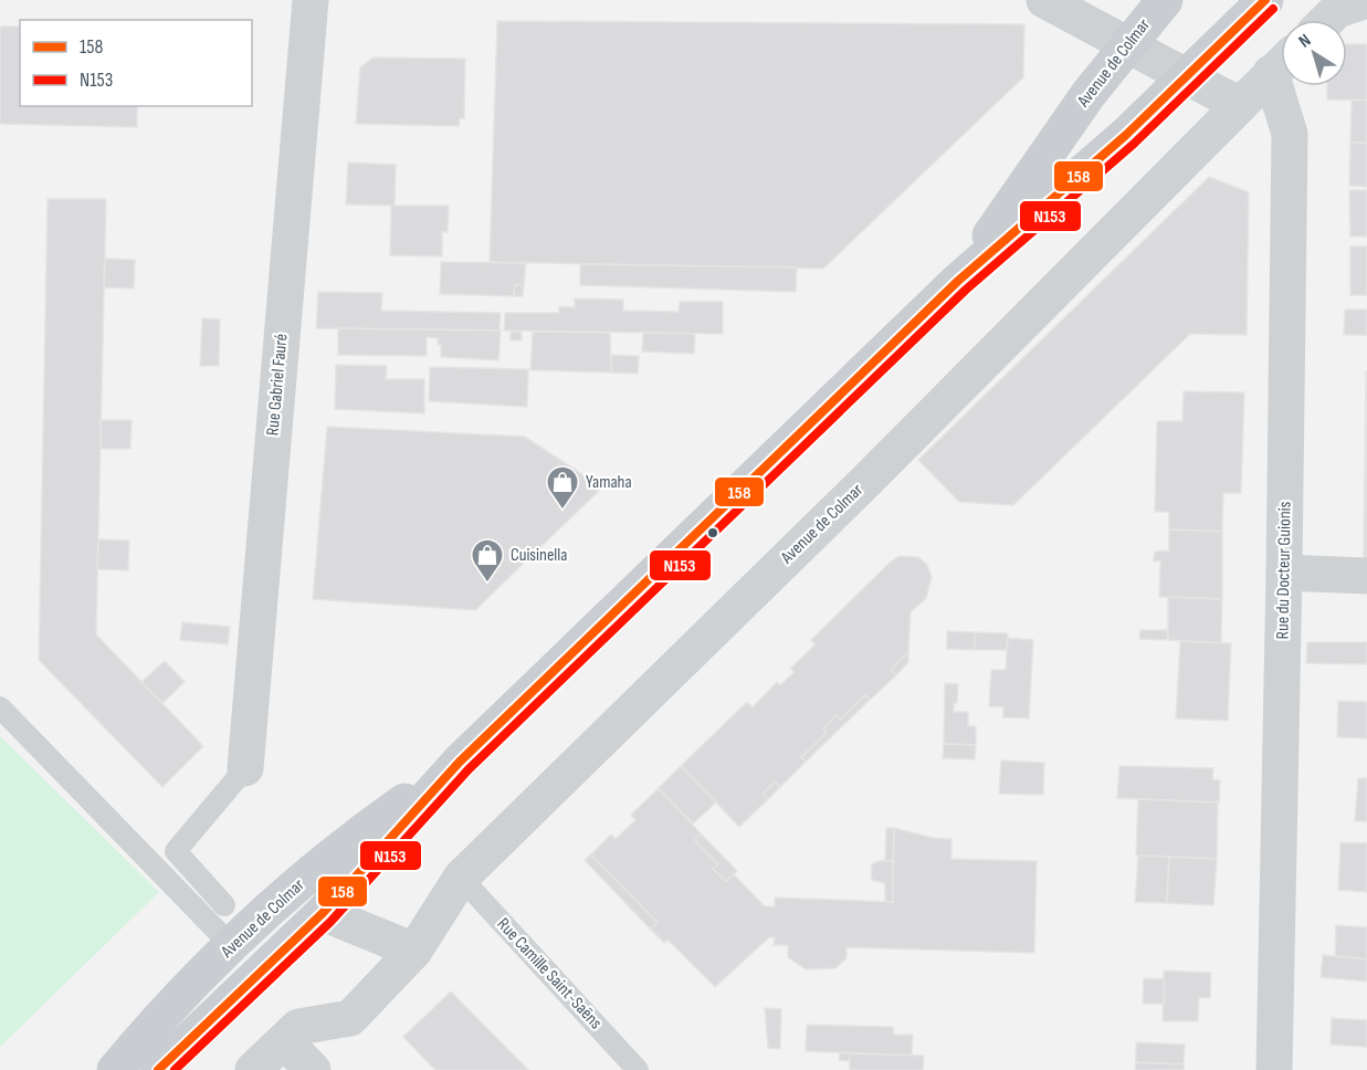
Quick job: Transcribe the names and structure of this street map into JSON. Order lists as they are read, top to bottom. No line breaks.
{"streets":{"main road":["Avenue de Colmar"],"street":["Rue Gabriel Fauré","Rue du Docteur Guionis"],"lane":["Rue Camille Saint-Saëns"]},"crossings":[["Avenue de Colmar","Rue Camille Saint-Saëns"]],"places":{"shop":["Yamaha","Cuisinella"]},"lines":["transit line 158","transit line N153"],"legend":["158","N153"],"north":"top left"}
